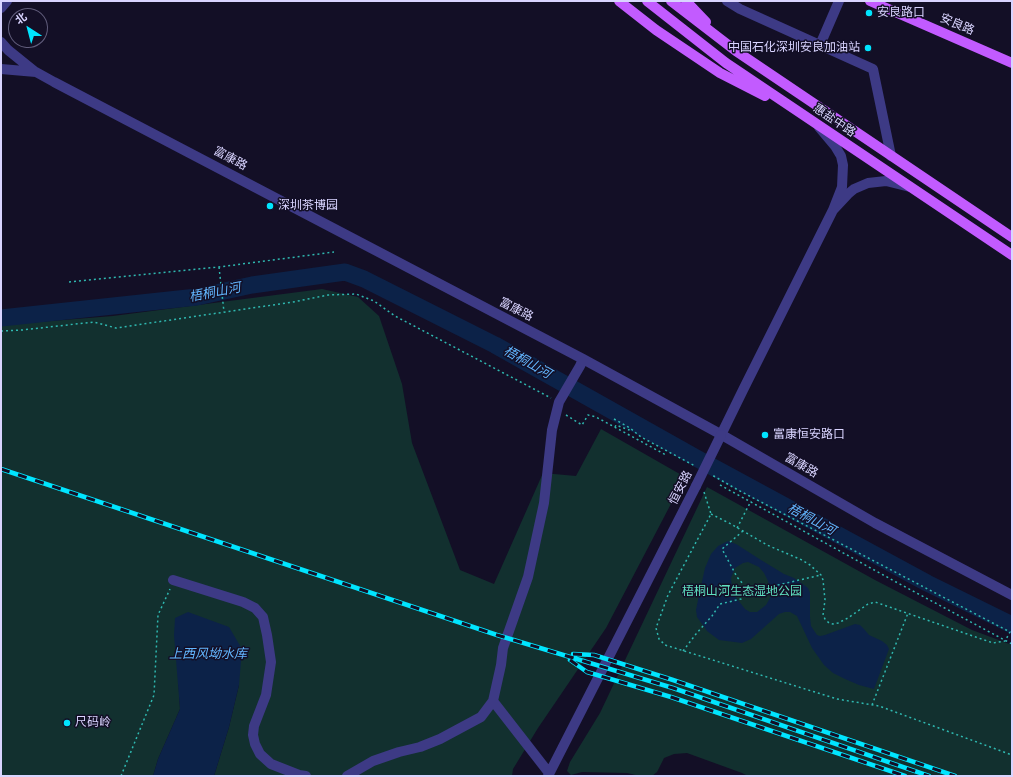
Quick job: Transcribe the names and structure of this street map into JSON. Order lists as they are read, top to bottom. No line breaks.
{"streets":{"main road":["安良路","惠盐中路"],"street":["富康路","恒安路"]},"crossings":[["富康路","恒安路"]],"water":["梧桐山河","上西风坳水库"],"parks":["梧桐山河生态湿地公园"],"places":["安良路口","中国石化深圳安良加油站","深圳茶博园","富康恒安路口","尺码岭"],"north":"top left"}
